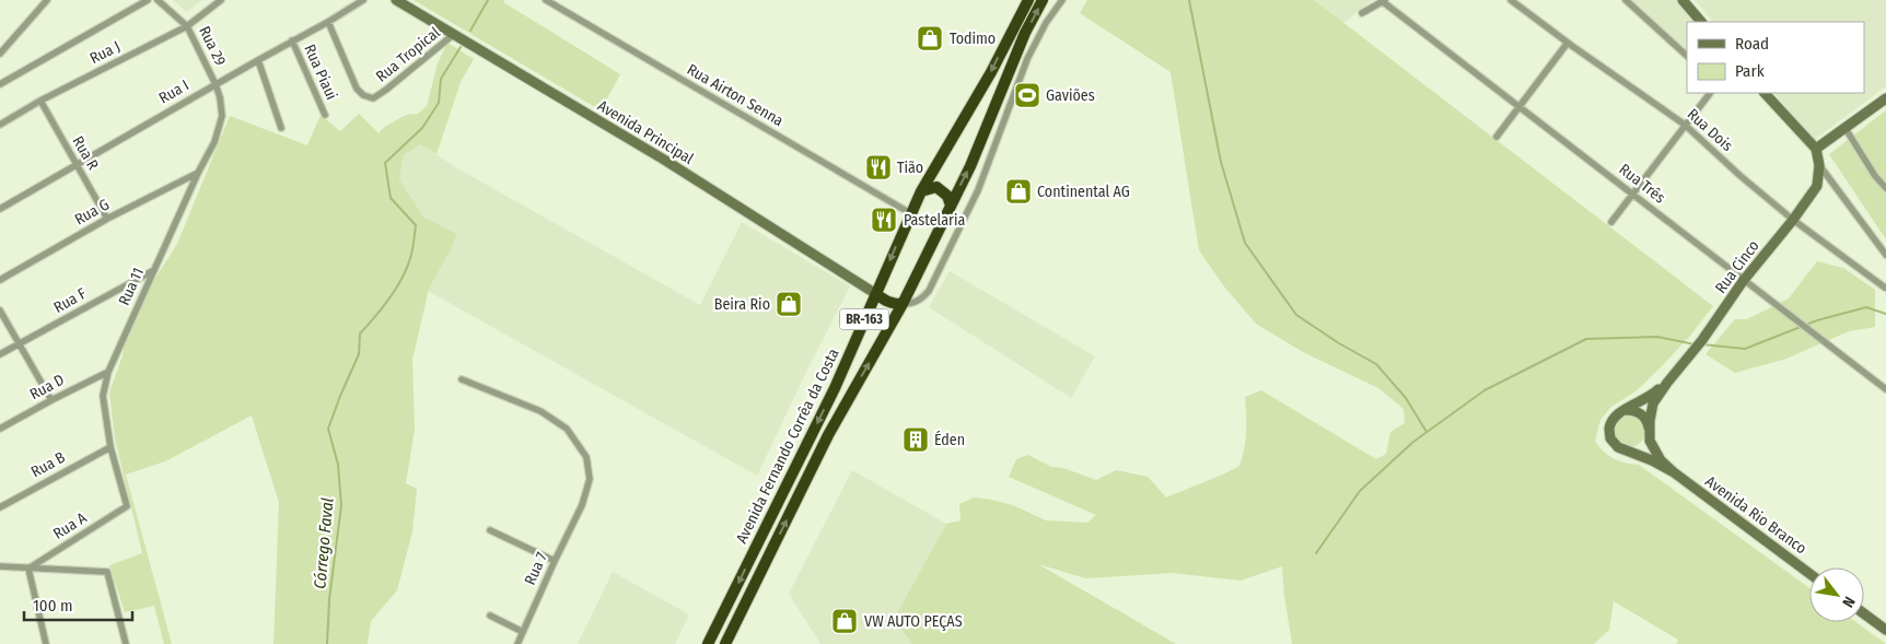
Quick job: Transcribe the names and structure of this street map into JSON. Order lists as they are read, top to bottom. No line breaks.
{"streets":{"highway":["BR-163","Avenida Fernando Corrêa da Costa"],"street":["Rua 29","Rua J","Rua Tropical","Rua Piaui","Rua I","Rua Airton Senna","Rua Dois","Avenida Principal","Rua R","Rua Três","Rua G","Rua Cinco","Rua 11","Rua F","Rua D","Rua B","Avenida Rio Branco","Rua A","Rua 7"]},"crossings":[["Rua 29","Rua J"],["Rua 29","Rua I"],["Rua 29","Rua 11"],["Rua J","Rua R"],["Rua Tropical","Rua I"],["Rua Tropical","Avenida Principal"],["Rua Piaui","Rua I"],["Rua I","Rua R"],["Rua I","Rua 11"],["Rua Airton Senna","Avenida Fernando Corrêa da Costa"],["Rua Dois","Rua Cinco"],["Avenida Principal","Avenida Fernando Corrêa da Costa"],["Rua R","Rua G"],["Rua Três","Rua Cinco"],["Rua G","Rua 11"],["Rua 11","Rua F"],["Rua 11","Rua D"],["Rua 11","Rua B"],["Rua 11","Rua A"]],"water":["Córrego Faval"],"places":{"shop":["Todimo","Continental AG","Beira Rio","VW AUTO PEÇAS"],"sports":["Gaviões"],"restaurant":["Tião","Pastelaria"],"building":["Éden"]},"legend":["Road","Park"],"scale_bar":"100 m","north":"bottom right"}
